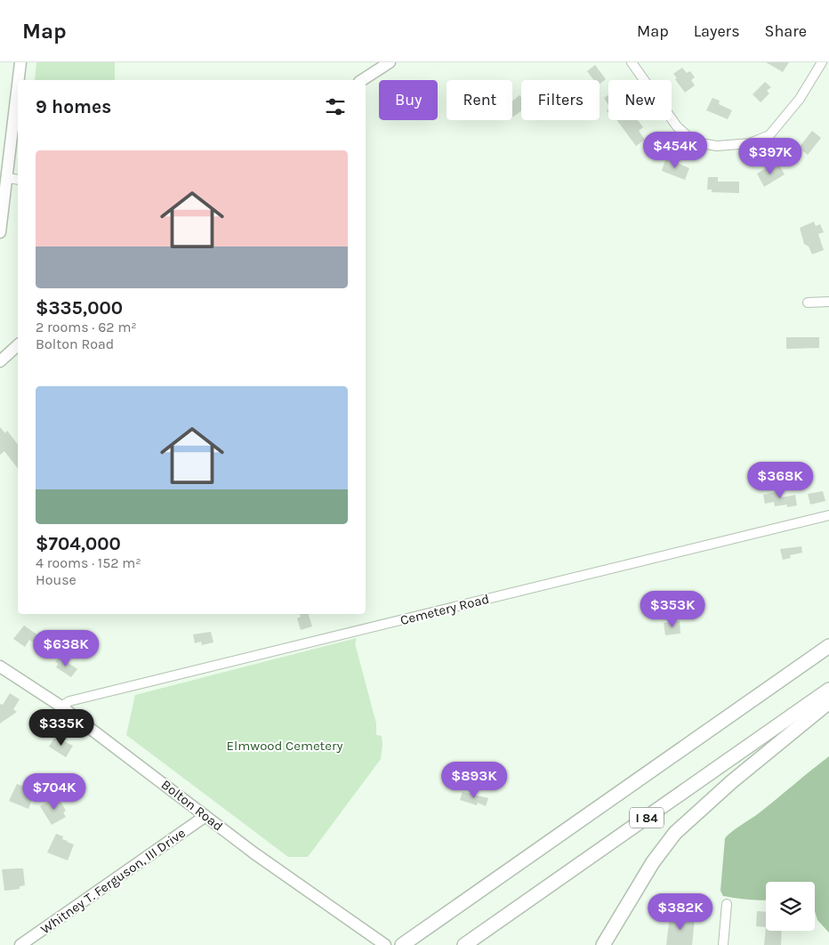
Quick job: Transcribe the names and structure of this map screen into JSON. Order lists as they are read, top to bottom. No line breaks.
{"streets":{"highway":["I 84"],"main road":["Bolton Road","Whitney T. Ferguson, III Drive"],"street":["Cemetery Road"]},"crossings":[["Cemetery Road","Bolton Road"],["Bolton Road","Whitney T. Ferguson, III Drive"]],"parks":["Elmwood Cemetery"],"page":{"header":"Map","nav":["Map","Layers","Share"],"chip":["Buy","Rent","Filters","New"],"heading":"9 homes","price":["$454K","$397K","$368K","$353K","$638K","$335K","$893K","$704K","$382K"],"list":[{"name":"$335,000","note":"2 rooms · 62 m² · Bolton Road"},{"name":"$704,000","note":"4 rooms · 152 m² · House"}]}}
